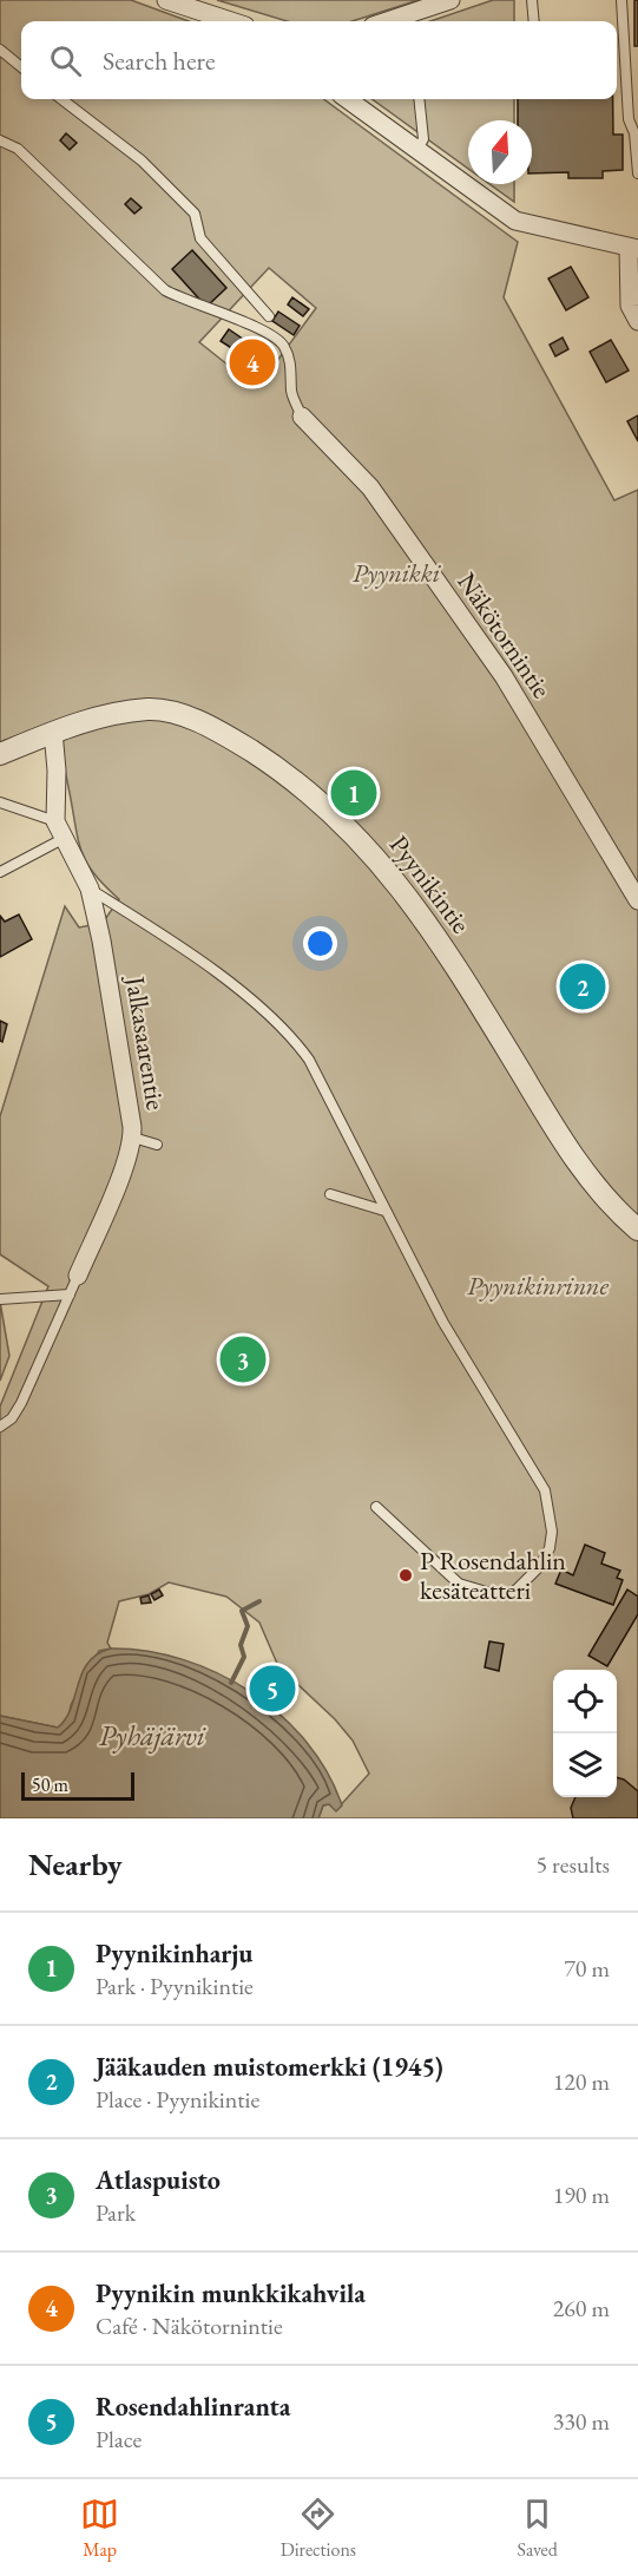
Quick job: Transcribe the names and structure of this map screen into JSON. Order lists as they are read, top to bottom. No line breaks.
{"streets":{"street":["Näkötornintie","Pyynikintie","Jalkasaarentie"]},"crossings":[["Pyynikintie","Jalkasaarentie"]],"water":["Pyhäjärvi"],"parks":["Pyynikki","Pyynikinrinne"],"places":["P Rosendahlin kesäteatteri"],"scale_bar":"50 m","north":"top","page":{"search":"Search here","pins":["4","1","2","3","5"],"scale":"50 m","heading":["Nearby","5 results"],"list":[{"mark":"1","name":"Pyynikinharju","note":"Park · Pyynikintie","value":"70 m"},{"mark":"2","name":"Jääkauden muistomerkki (1945)","note":"Place · Pyynikintie","value":"120 m"},{"mark":"3","name":"Atlaspuisto","note":"Park","value":"190 m"},{"mark":"4","name":"Pyynikin munkkikahvila","note":"Café · Näkötornintie","value":"260 m"},{"mark":"5","name":"Rosendahlinranta","note":"Place","value":"330 m"}],"nav":["Map","Directions","Saved"]}}
